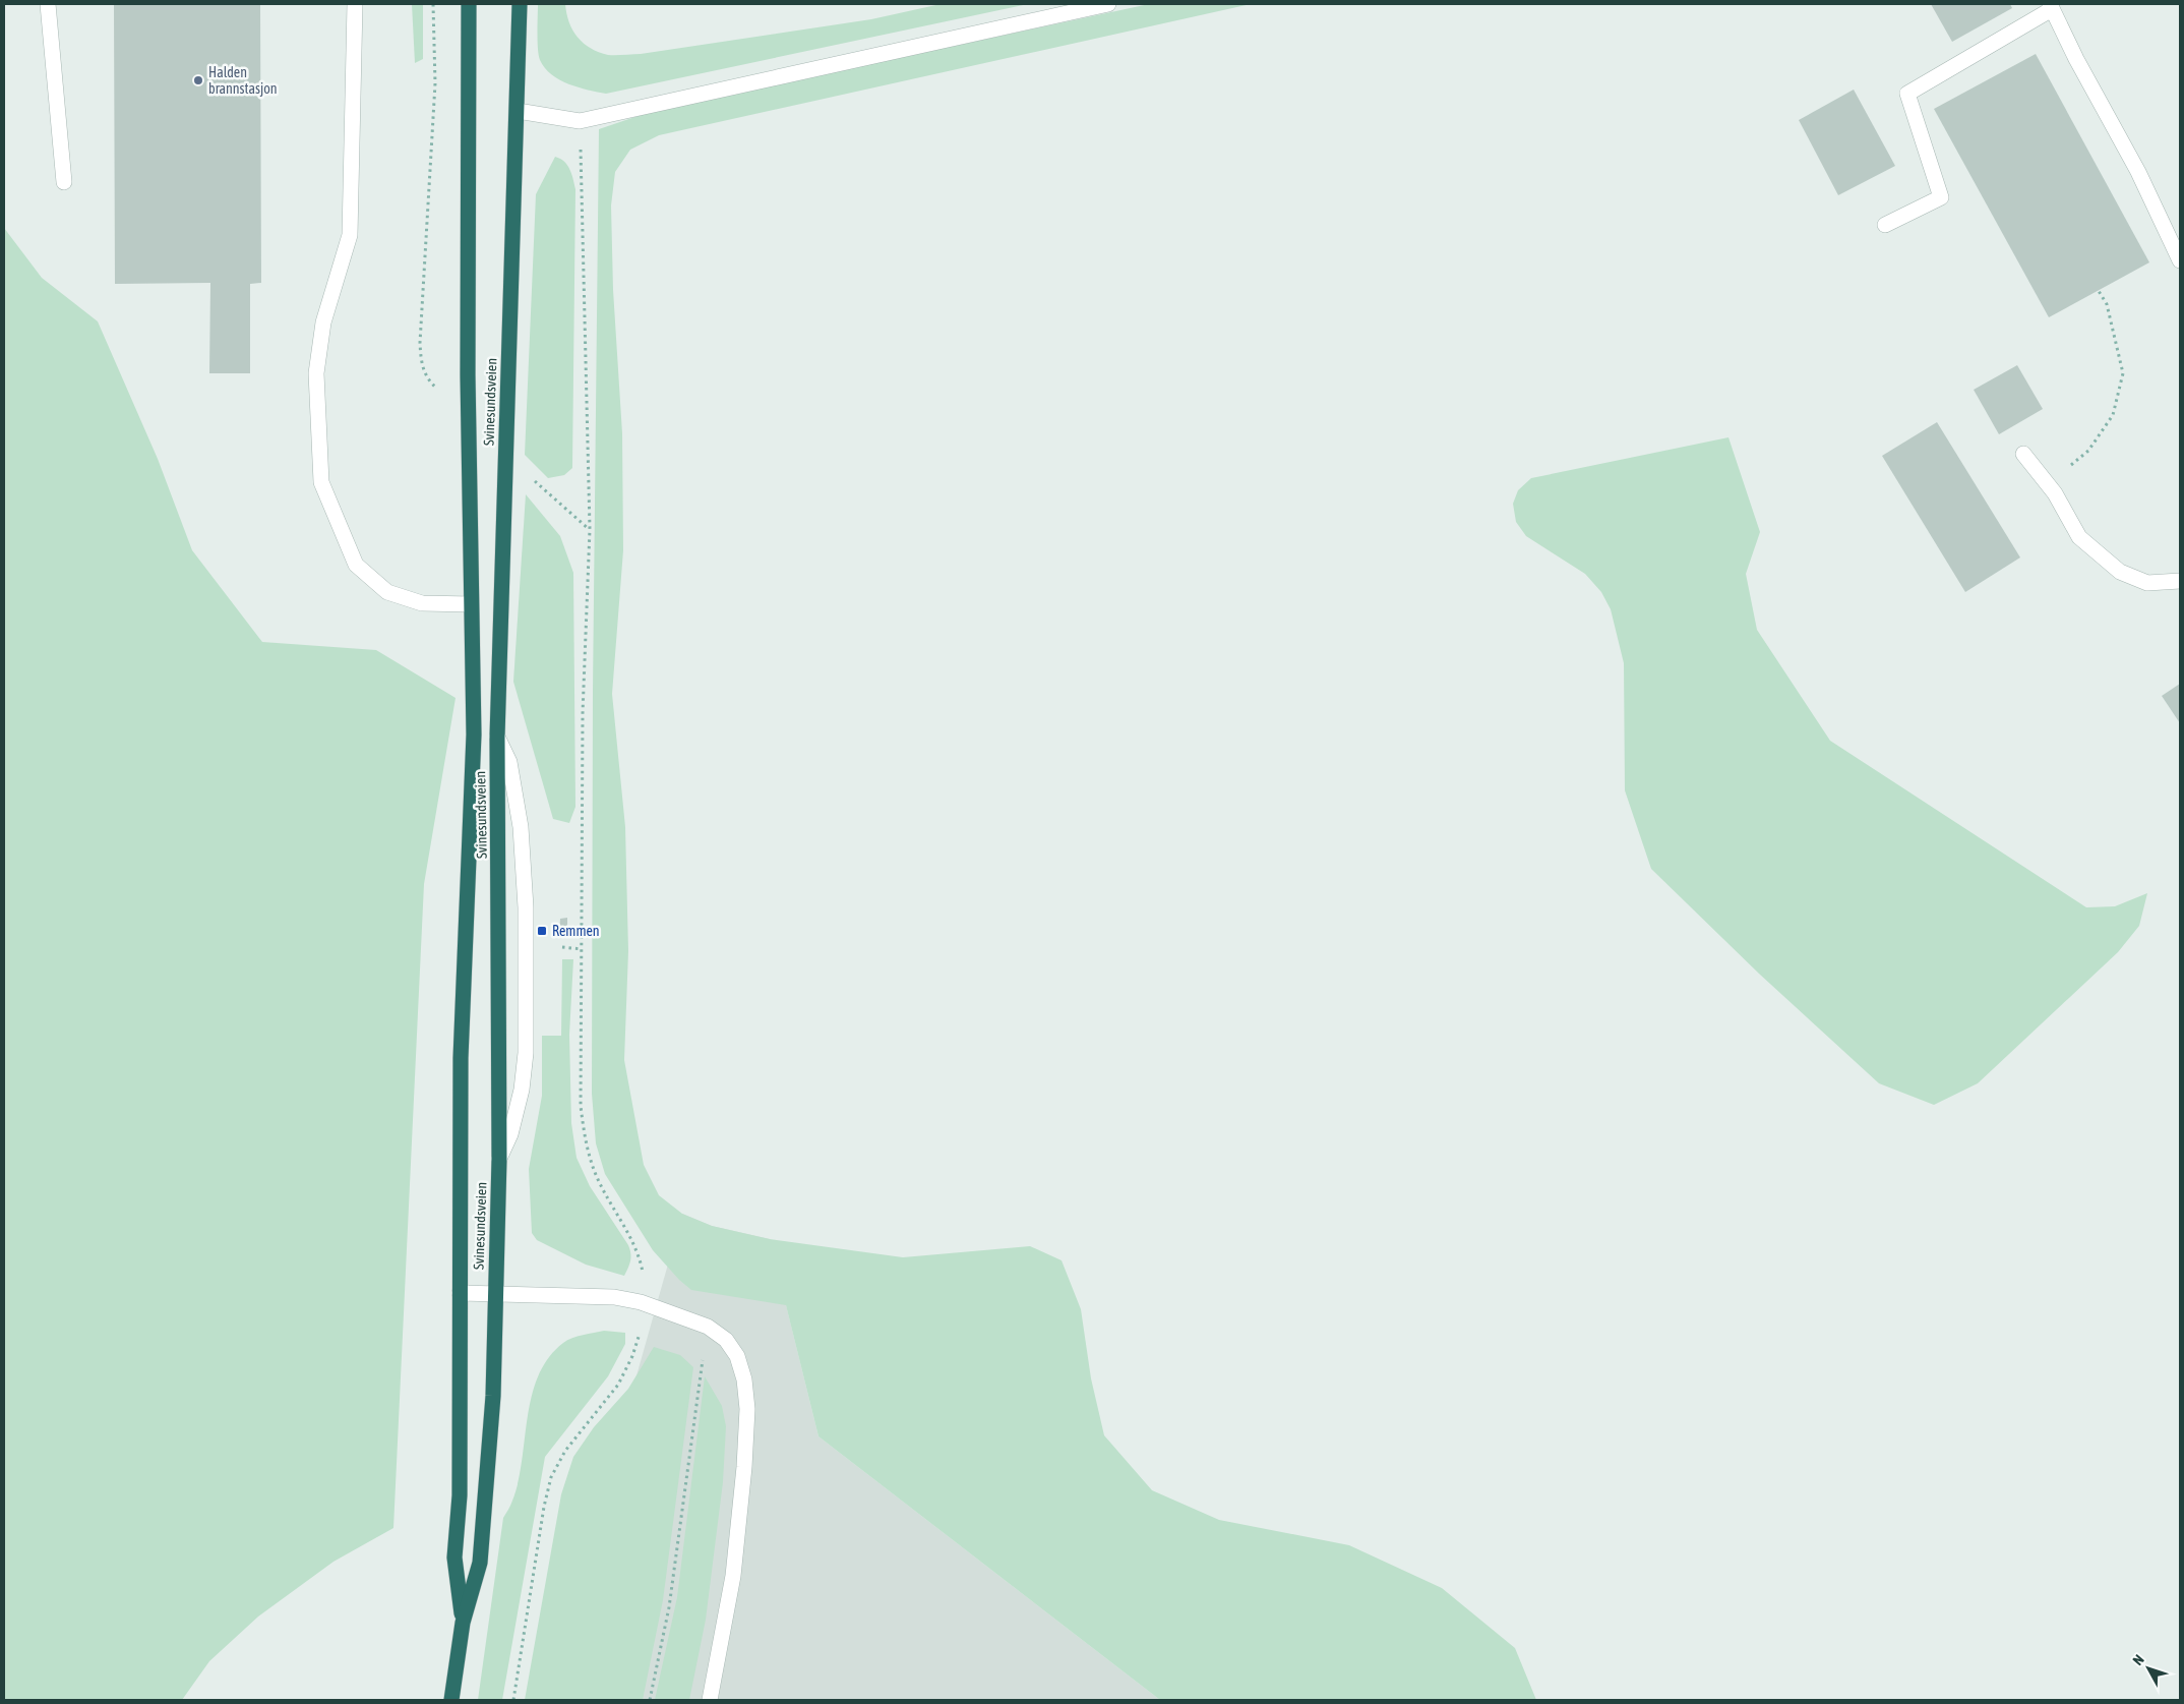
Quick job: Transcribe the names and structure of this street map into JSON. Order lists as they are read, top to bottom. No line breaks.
{"streets":{"highway":["Svinesundsveien"]},"places":{"other":["Halden brannstasjon"],"transit":["Remmen"]},"north":"top left"}
